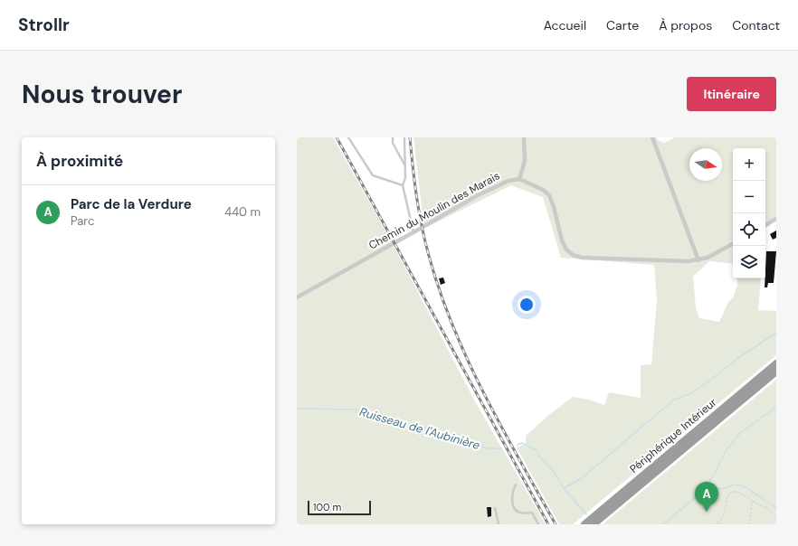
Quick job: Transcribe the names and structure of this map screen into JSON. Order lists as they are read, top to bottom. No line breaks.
{"streets":{"highway":["Périphérique Intérieur"],"street":["Chemin du Moulin des Marais"]},"water":["Ruisseau de l'Aubinière"],"scale_bar":"100 m","north":"right","page":{"header":"Strollr","nav":["Accueil","Carte","À propos","Contact"],"buttons":"Itinéraire","title":"Nous trouver","heading":"À proximité","map_buttons":["+","−"],"list":[{"mark":"A","name":"Parc de la Verdure","note":"Parc","value":"440 m"}],"pins":"A","scale":"100 m"}}
